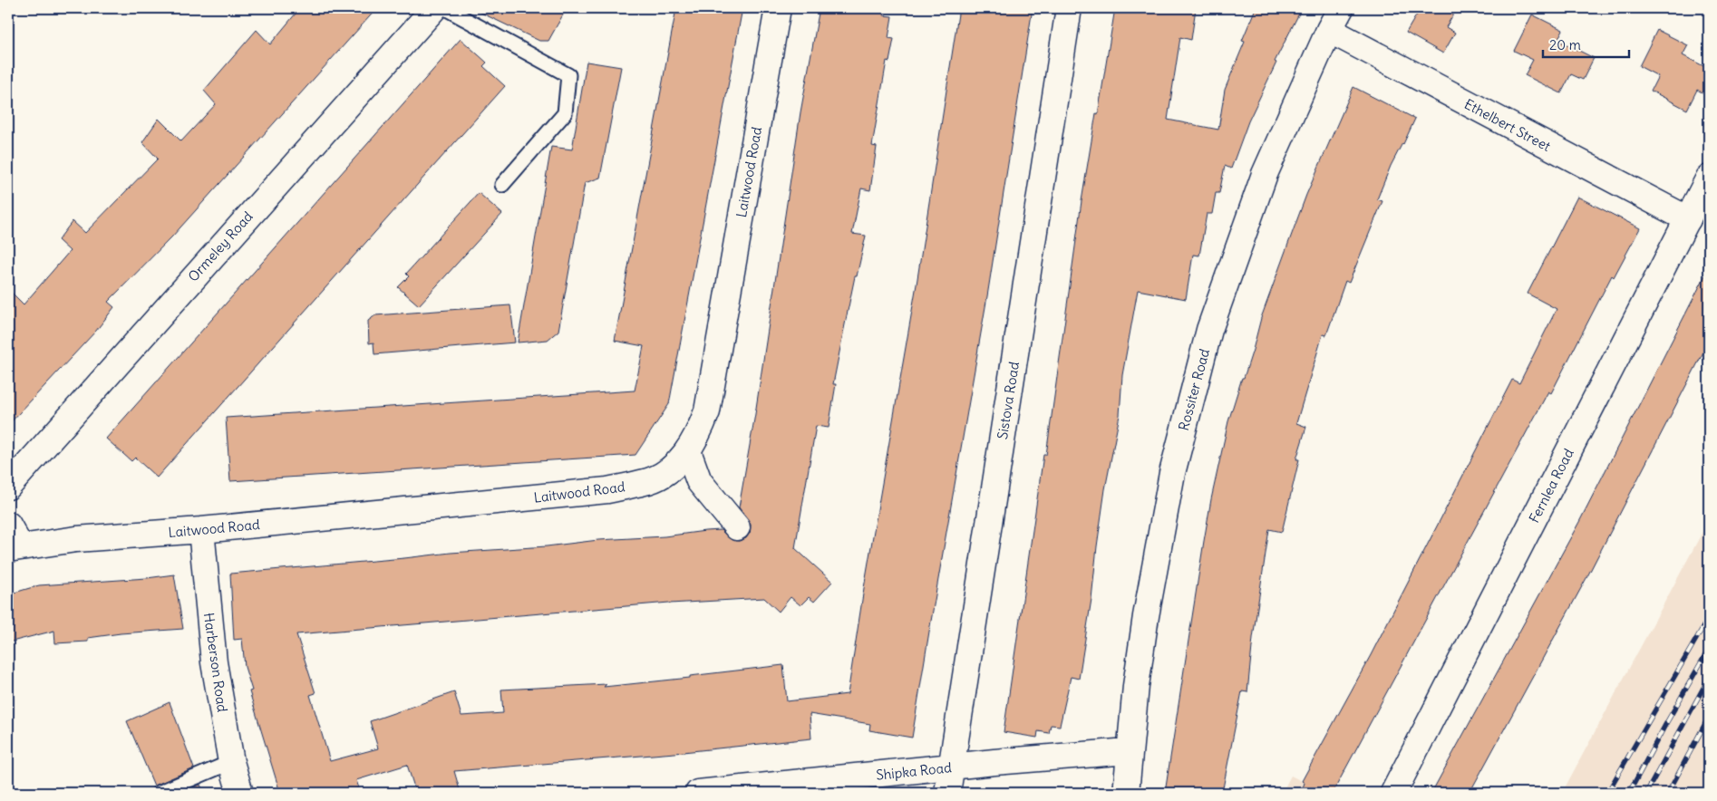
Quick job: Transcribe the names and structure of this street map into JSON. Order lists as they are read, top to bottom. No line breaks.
{"streets":{"street":["Ethelbert Street","Laitwood Road","Ormeley Road","Rossiter Road","Sistova Road","Fernlea Road","Harberson Road","Shipka Road"]},"crossings":[["Ethelbert Street","Rossiter Road"],["Ethelbert Street","Fernlea Road"],["Laitwood Road","Harberson Road"],["Rossiter Road","Shipka Road"],["Sistova Road","Shipka Road"]],"scale_bar":"20 m"}
